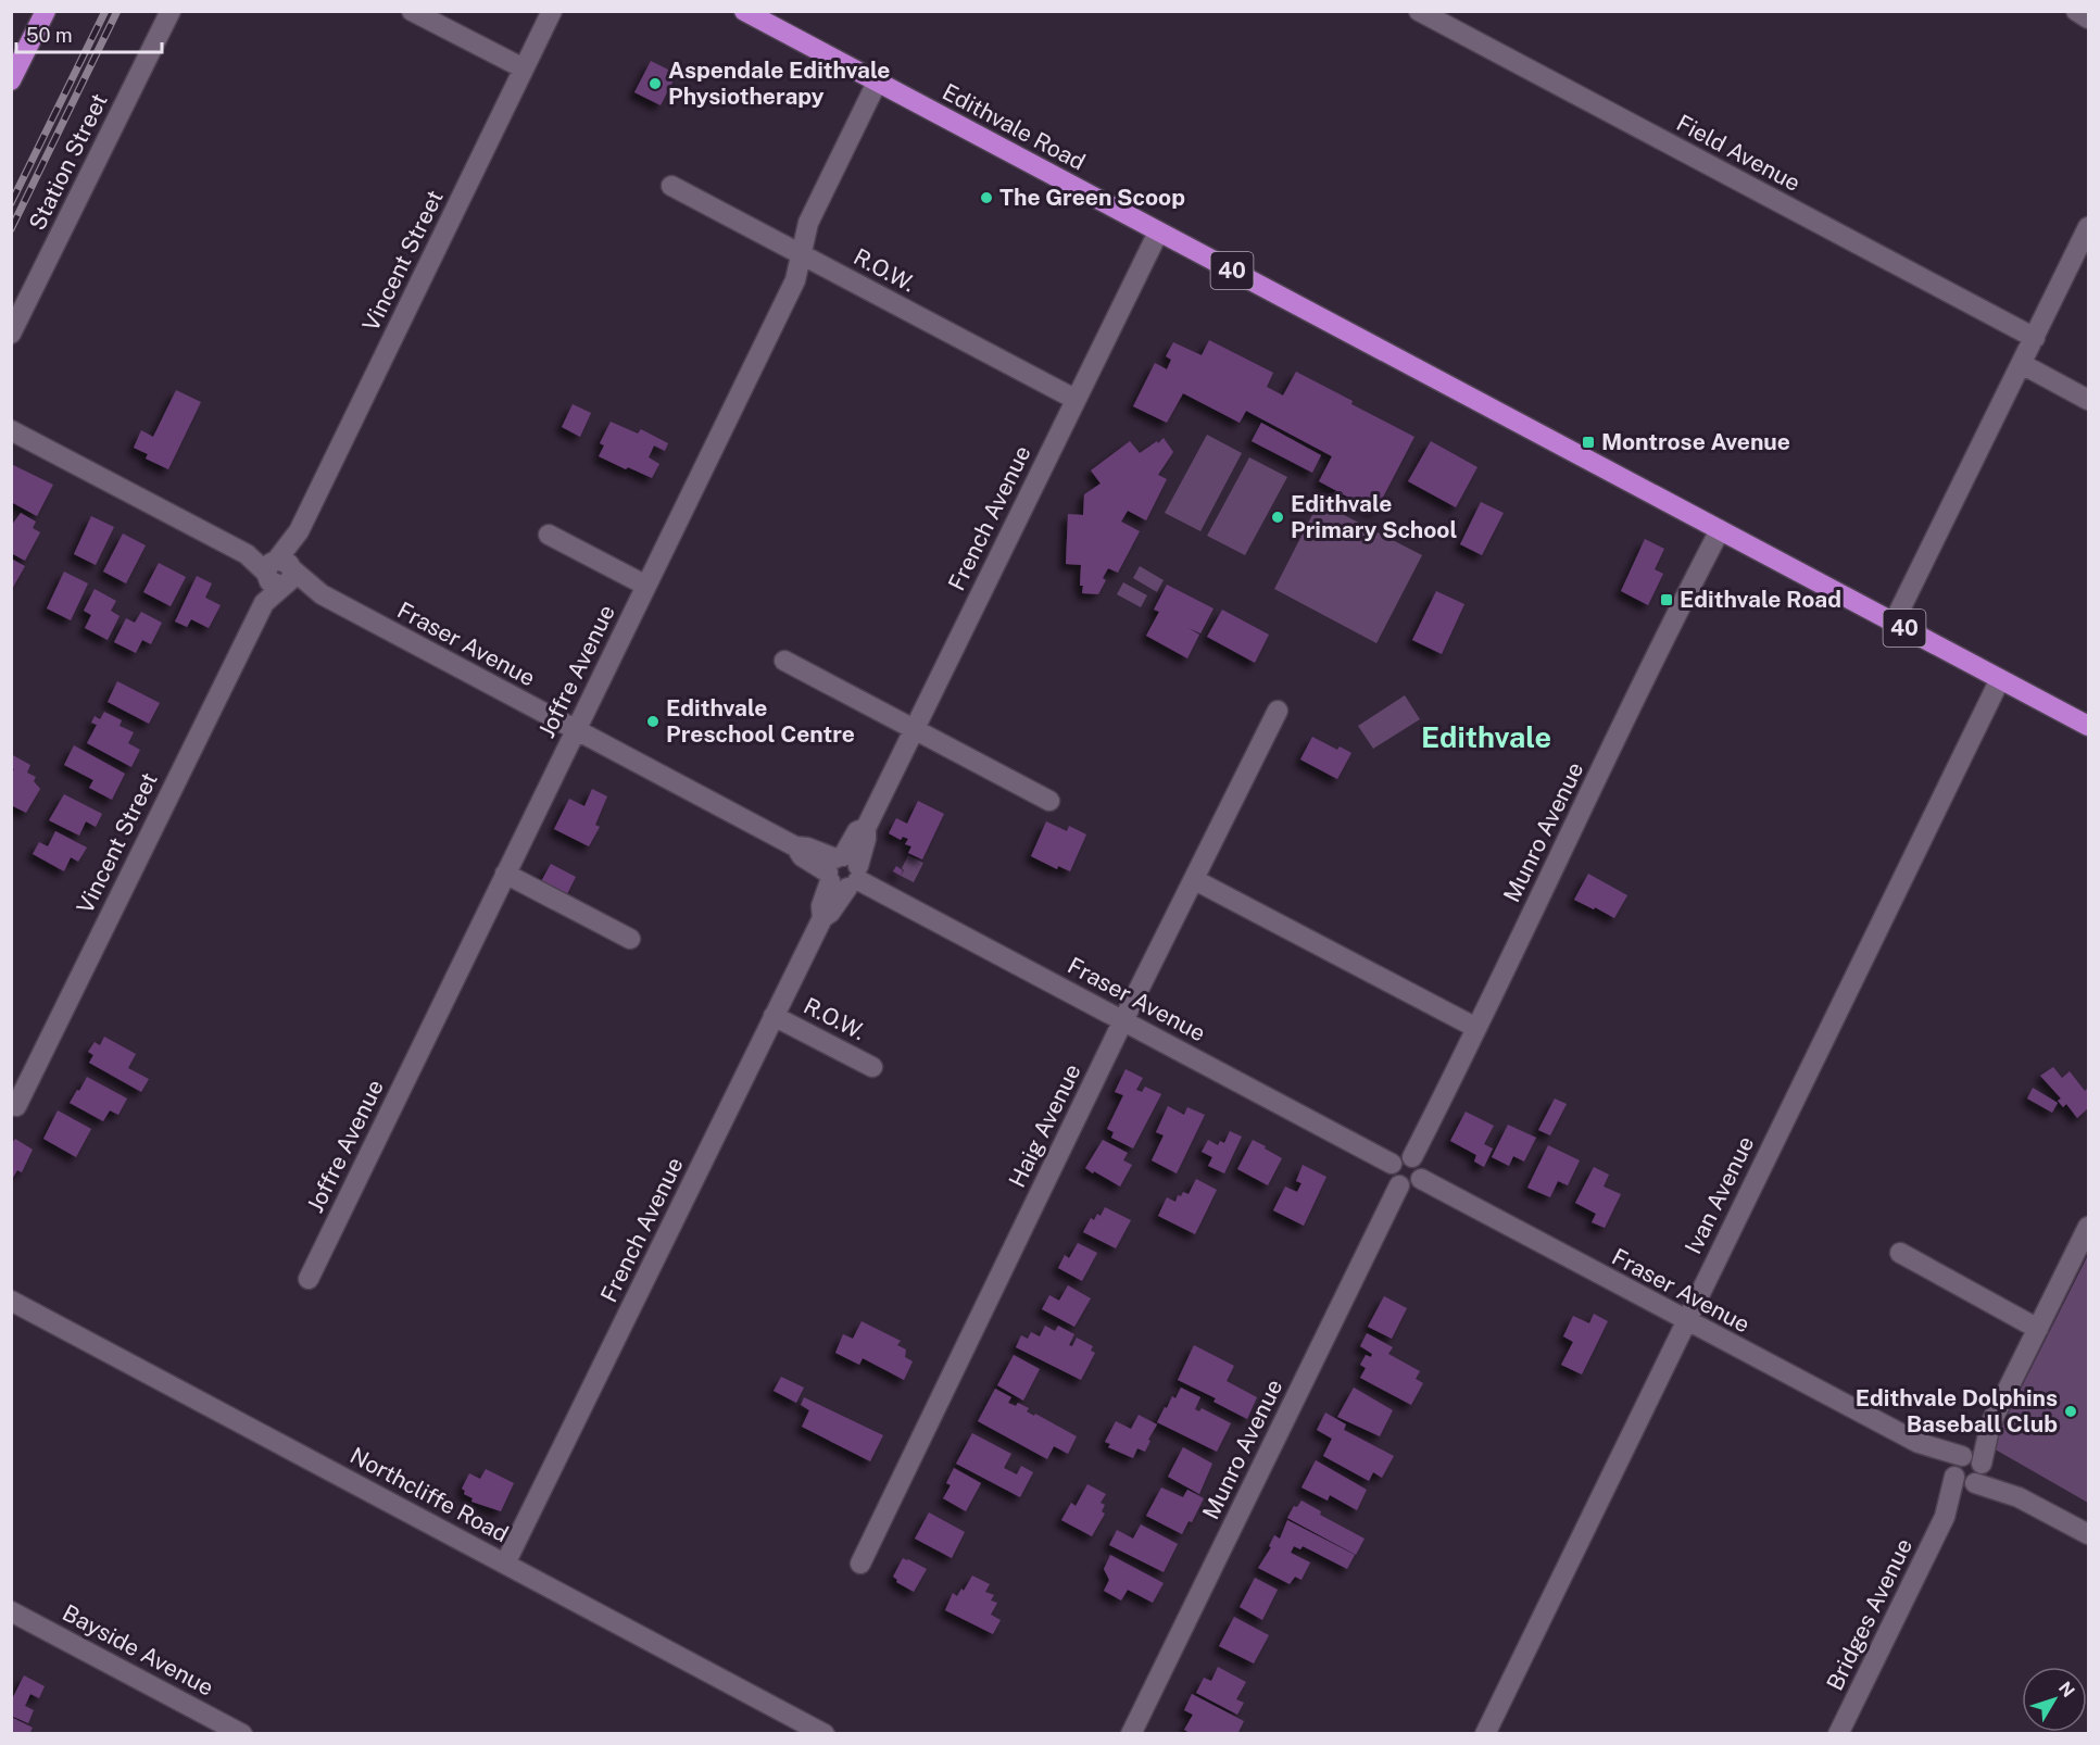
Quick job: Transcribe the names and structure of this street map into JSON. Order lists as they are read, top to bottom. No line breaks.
{"streets":{"highway":["Edithvale Road","40"],"street":["Field Avenue","Station Street","Vincent Street","R.O.W.","French Avenue","Fraser Avenue","Joffre Avenue","Munro Avenue","Haig Avenue","Ivan Avenue","Northcliffe Road","Bridges Avenue","Bayside Avenue"]},"crossings":[["Edithvale Road","French Avenue"],["Edithvale Road","Joffre Avenue"],["Edithvale Road","Munro Avenue"],["Edithvale Road","Ivan Avenue"],["Vincent Street","Fraser Avenue"],["R.O.W.","French Avenue"],["R.O.W.","Joffre Avenue"],["French Avenue","Fraser Avenue"],["French Avenue","Northcliffe Road"],["Fraser Avenue","Joffre Avenue"],["Fraser Avenue","Munro Avenue"],["Fraser Avenue","Haig Avenue"],["Fraser Avenue","Ivan Avenue"],["Fraser Avenue","Bridges Avenue"]],"districts":["Edithvale"],"places":{"other":["Aspendale Edithvale Physiotherapy","The Green Scoop","Edithvale Primary School","Edithvale Preschool Centre","Edithvale Dolphins Baseball Club"],"transit":["Montrose Avenue","Edithvale Road"]},"scale_bar":"50 m","north":"top right"}
